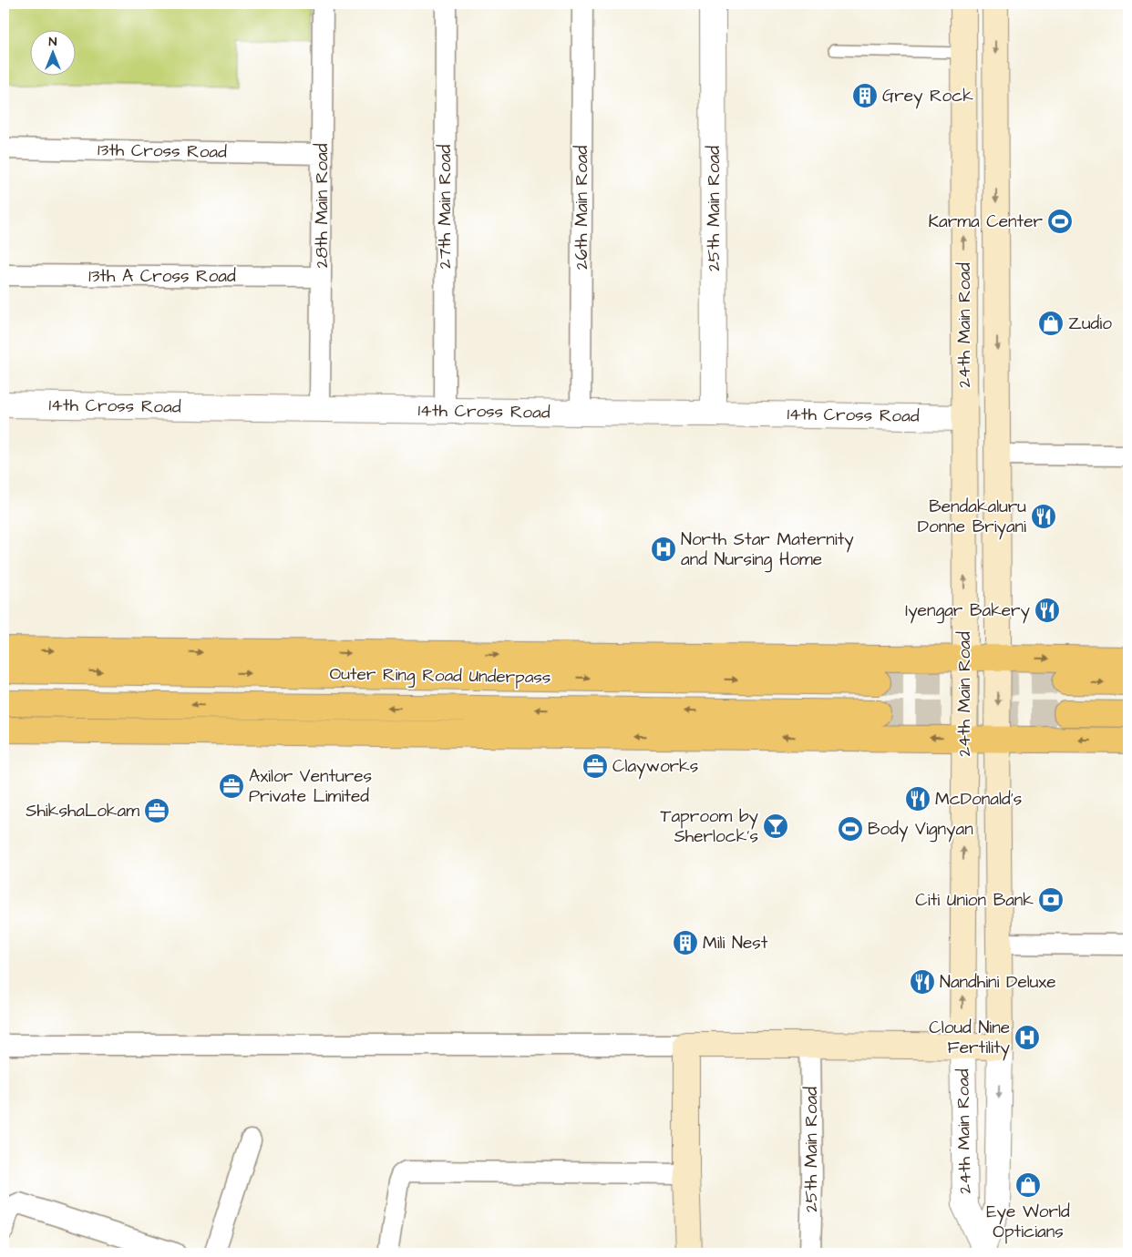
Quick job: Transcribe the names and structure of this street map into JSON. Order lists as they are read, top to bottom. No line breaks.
{"streets":{"highway":["Outer Ring Road Underpass"],"main road":["24th Main Road"],"street":["13th Cross Road","28th Main Road","27th Main Road","26th Main Road","25th Main Road","13th A Cross Road","14th Cross Road"]},"crossings":[["13th Cross Road","28th Main Road"],["28th Main Road","13th A Cross Road"],["28th Main Road","14th Cross Road"],["27th Main Road","14th Cross Road"],["26th Main Road","14th Cross Road"],["25th Main Road","14th Cross Road"],["24th Main Road","14th Cross Road"]],"places":{"building":["Grey Rock","Mili Nest"],"sports":["Karma Center","Body Vignyan"],"shop":["Zudio","Eye World Opticians"],"restaurant":["Bendakaluru Donne Briyani","Iyengar Bakery","McDonald's","Nandhini Deluxe"],"hospital":["North Star Maternity and Nursing Home","Cloud Nine Fertility"],"office":["Clayworks","Axilor Ventures Private Limited","ShikshaLokam"],"bar":["Taproom by Sherlock's"],"bank":["Citi Union Bank"]},"north":"top"}
